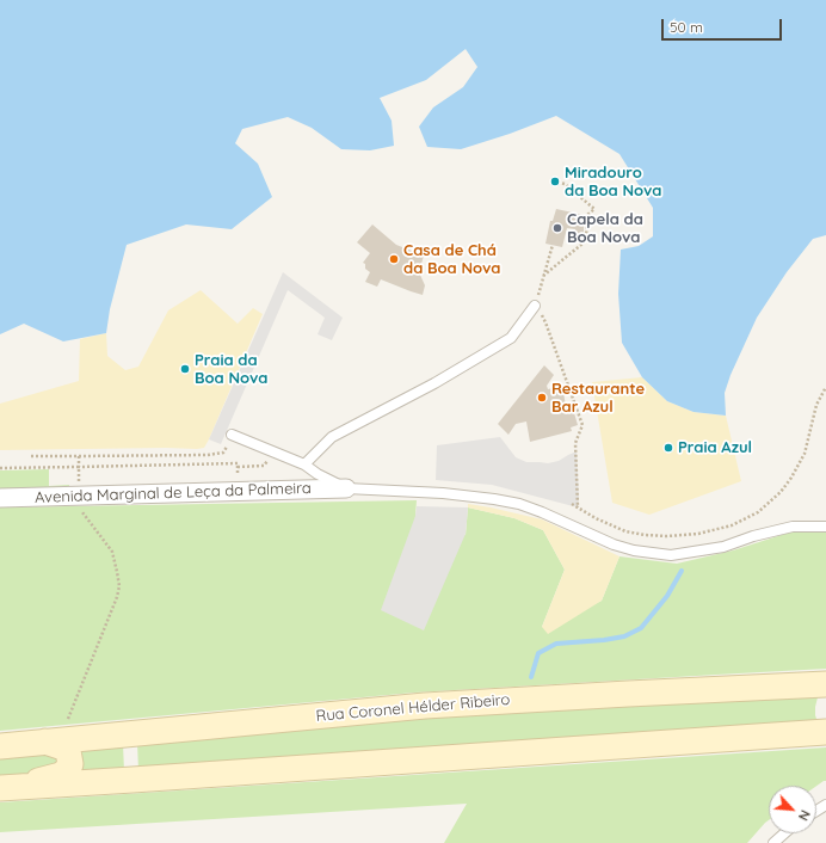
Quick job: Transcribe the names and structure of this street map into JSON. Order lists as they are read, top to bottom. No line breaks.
{"streets":{"main road":["Rua Coronel Hélder Ribeiro"],"street":["Avenida Marginal de Leça da Palmeira"]},"places":["Miradouro da Boa Nova","Capela da Boa Nova","Casa de Chá da Boa Nova","Praia da Boa Nova","Restaurante Bar Azul","Praia Azul"],"scale_bar":"50 m","north":"bottom right"}
